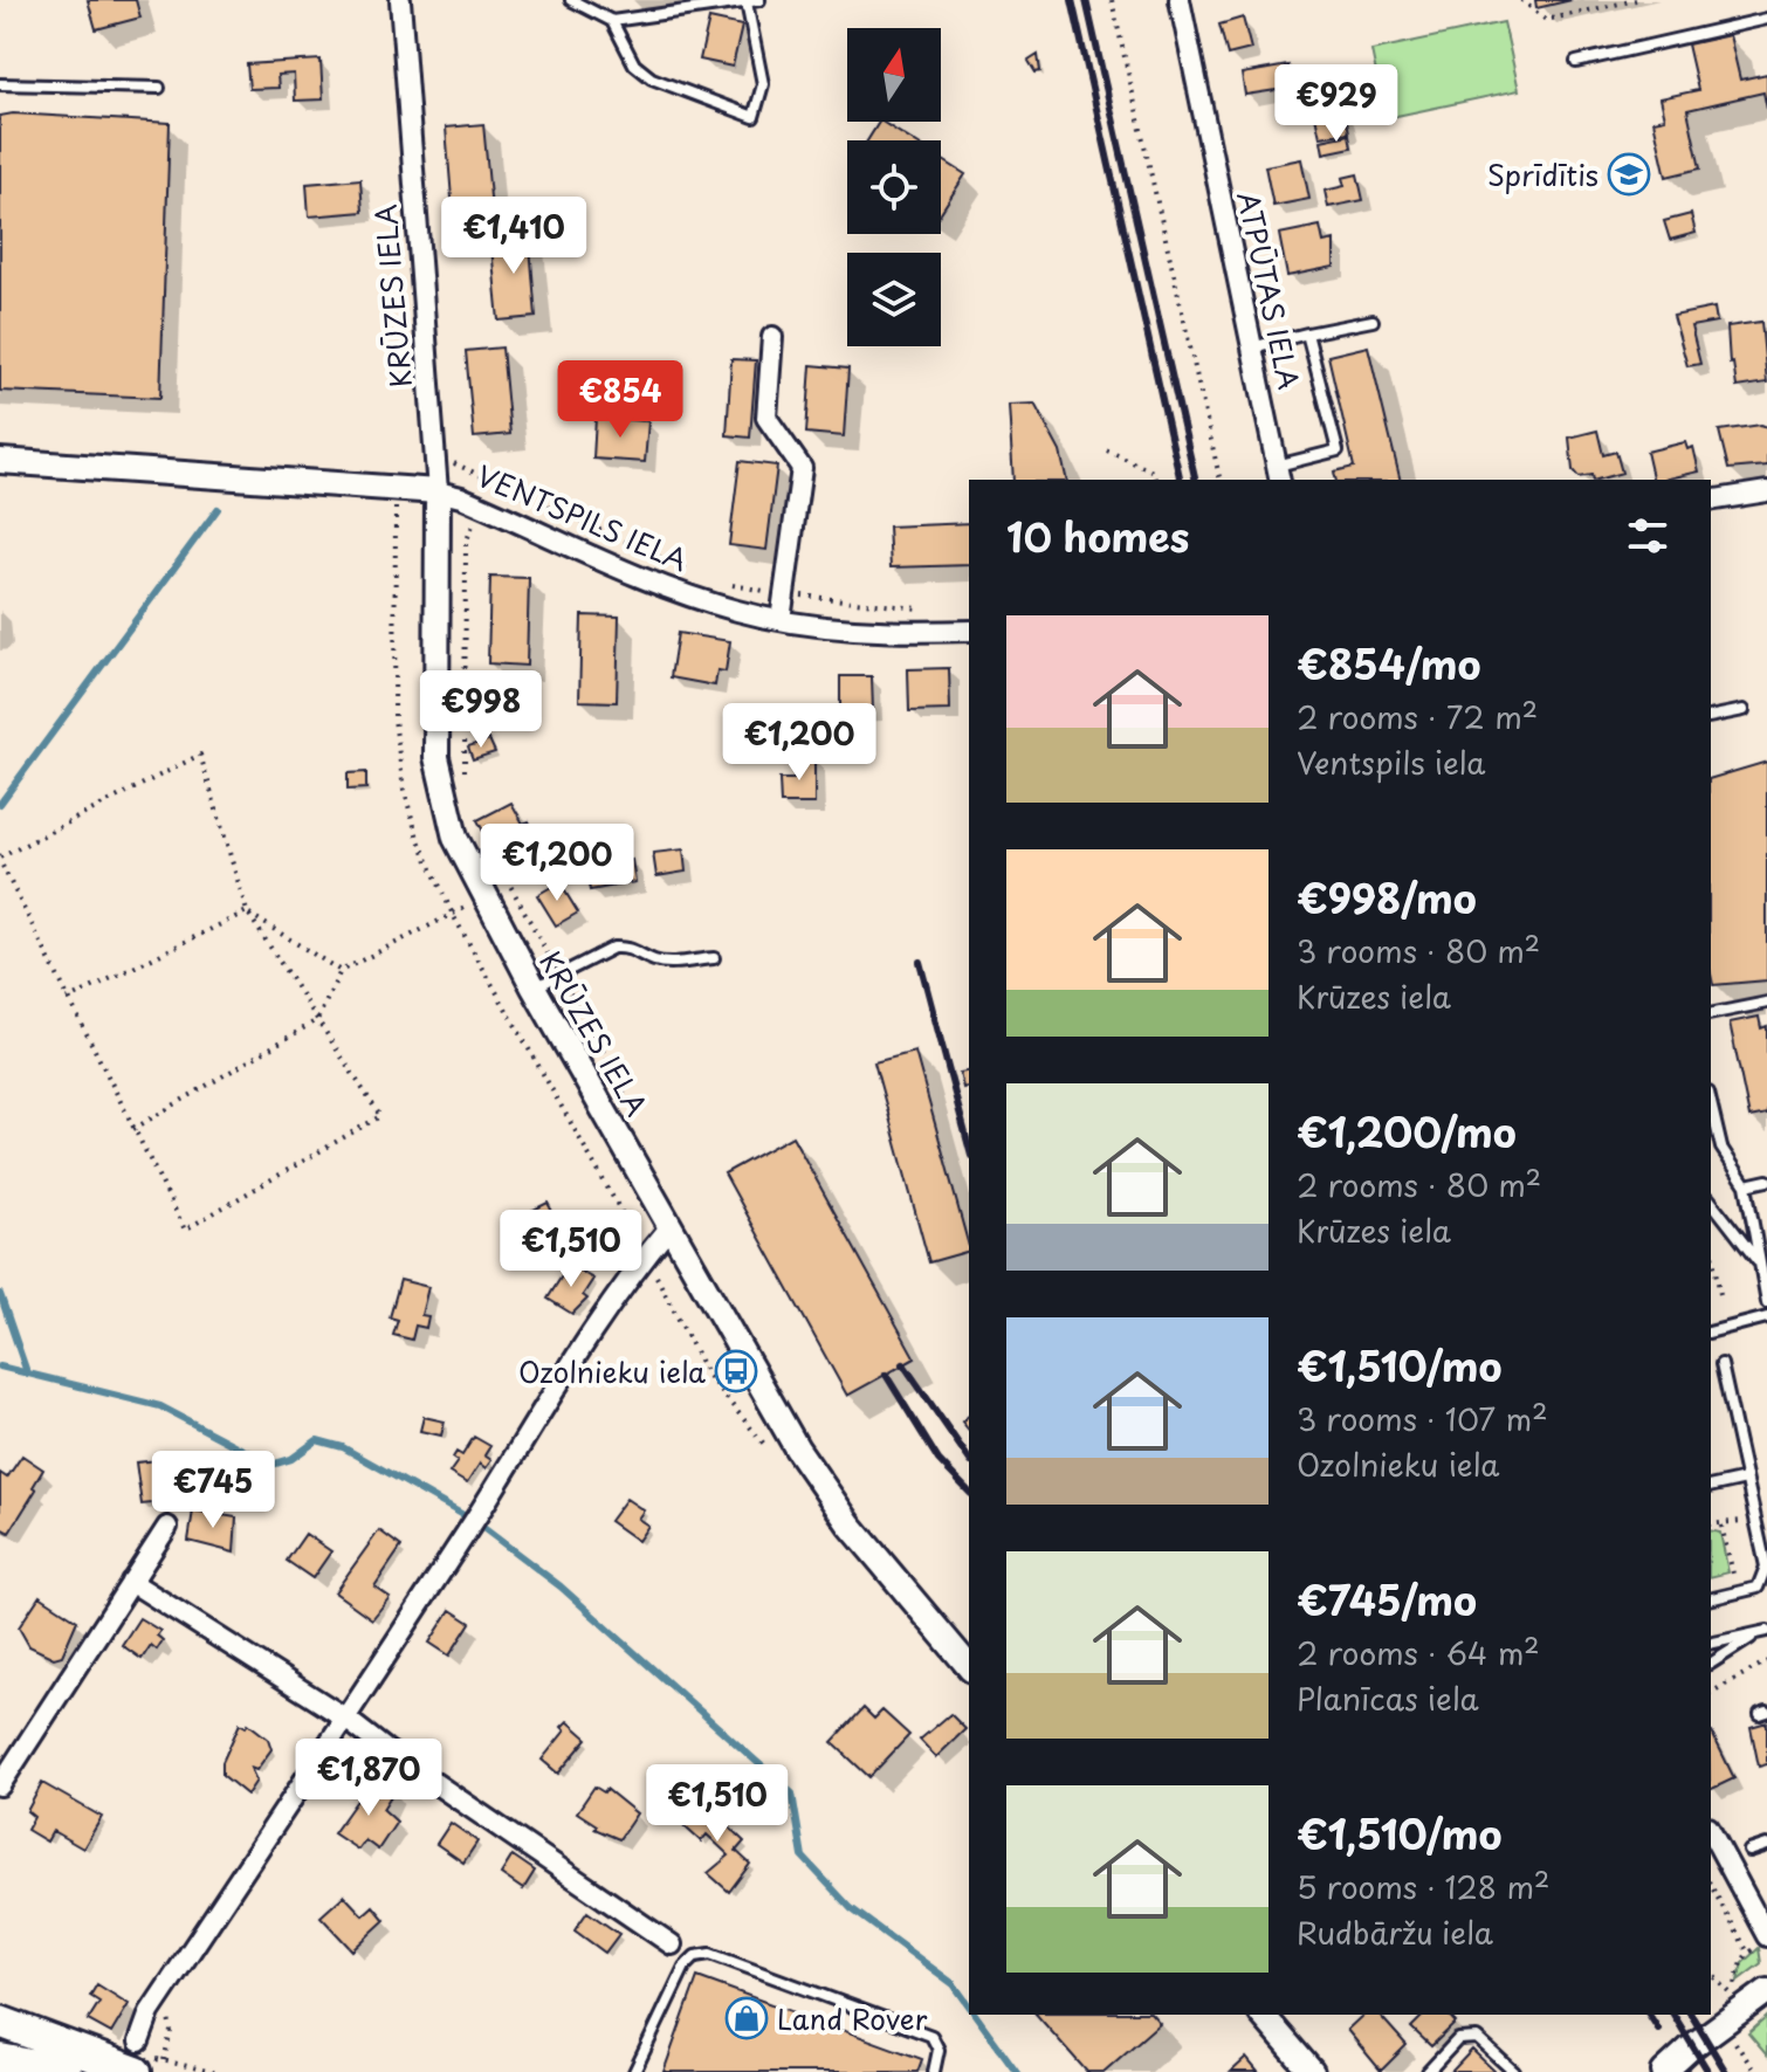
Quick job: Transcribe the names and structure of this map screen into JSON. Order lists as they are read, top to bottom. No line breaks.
{"streets":{"street":["ATPŪTAS IELA","KRŪZES IELA","VENTSPILS IELA"]},"crossings":[["KRŪZES IELA","VENTSPILS IELA"]],"places":{"school or university":["Sprīdītis"],"bus stop":["Ozolnieku iela"],"shop":["Land Rover"]},"north":"top","page":{"price":["€929","€1,410","€854","€998","€1,200","€1,200","€1,510","€745","€1,870","€1,510"],"heading":"10 homes","list":[{"name":"€854/mo","note":"2 rooms · 72 m² · Ventspils iela"},{"name":"€998/mo","note":"3 rooms · 80 m² · Krūzes iela"},{"name":"€1,200/mo","note":"2 rooms · 80 m² · Krūzes iela"},{"name":"€1,510/mo","note":"3 rooms · 107 m² · Ozolnieku iela"},{"name":"€745/mo","note":"2 rooms · 64 m² · Planīcas iela"},{"name":"€1,510/mo","note":"5 rooms · 128 m² · Rudbāržu iela"}]}}
